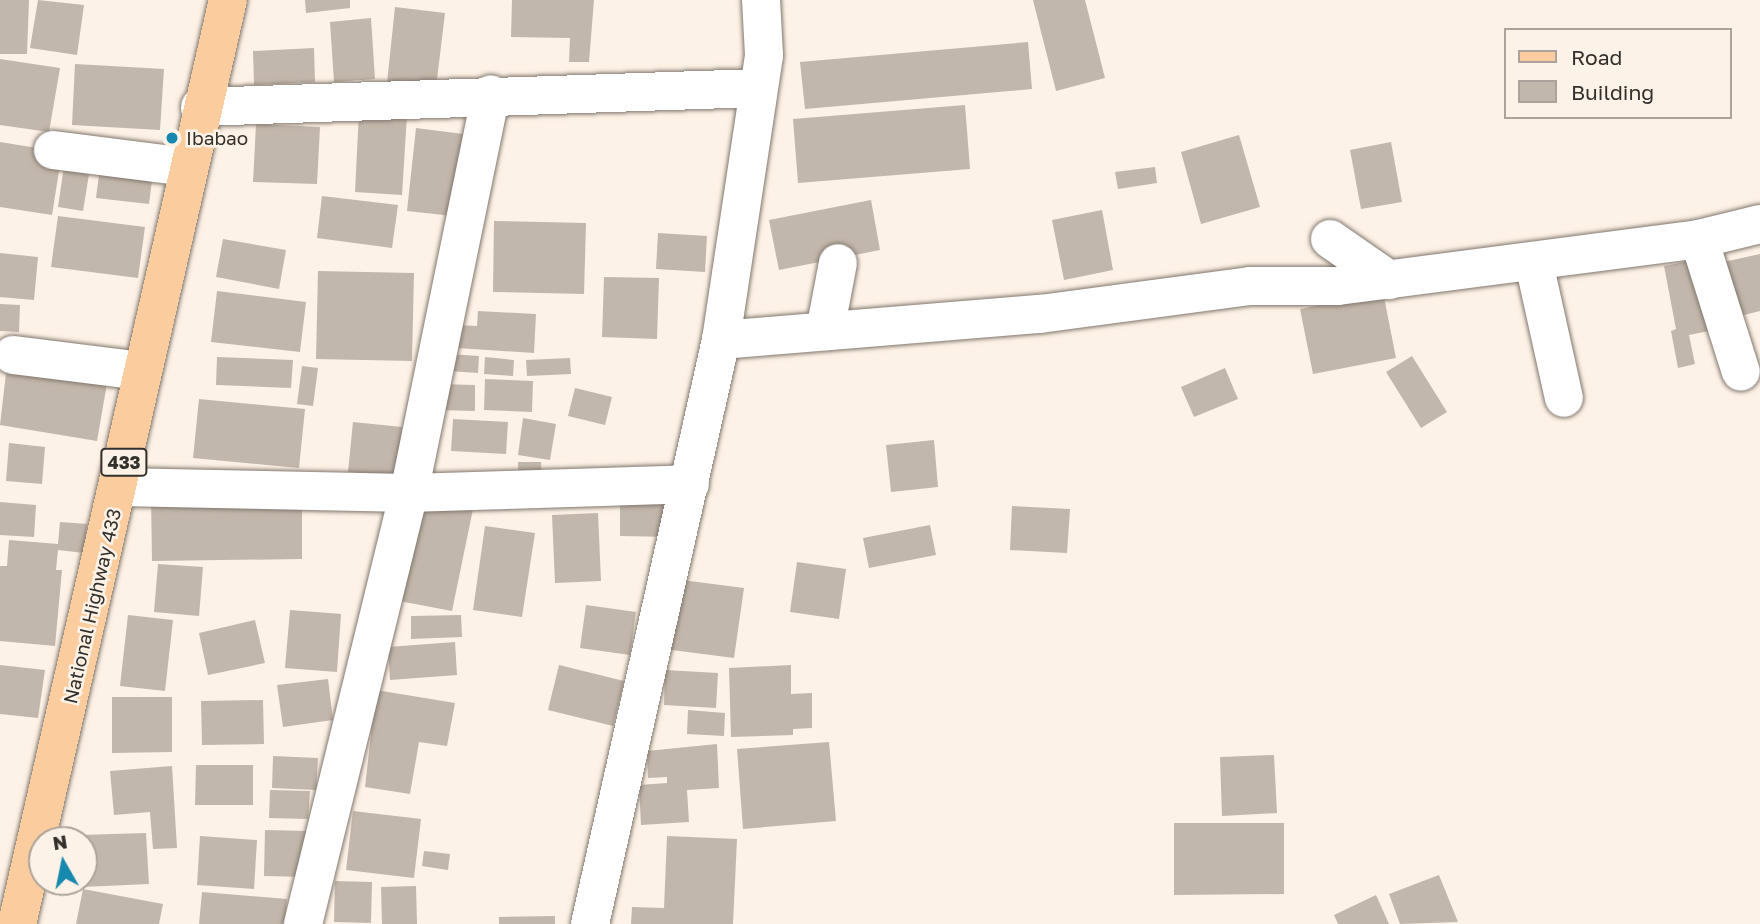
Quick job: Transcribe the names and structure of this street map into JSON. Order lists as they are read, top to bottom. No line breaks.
{"streets":{"main road":["433","National Highway 433"]},"places":["Ibabao"],"legend":["Road","Building"],"north":"top"}
